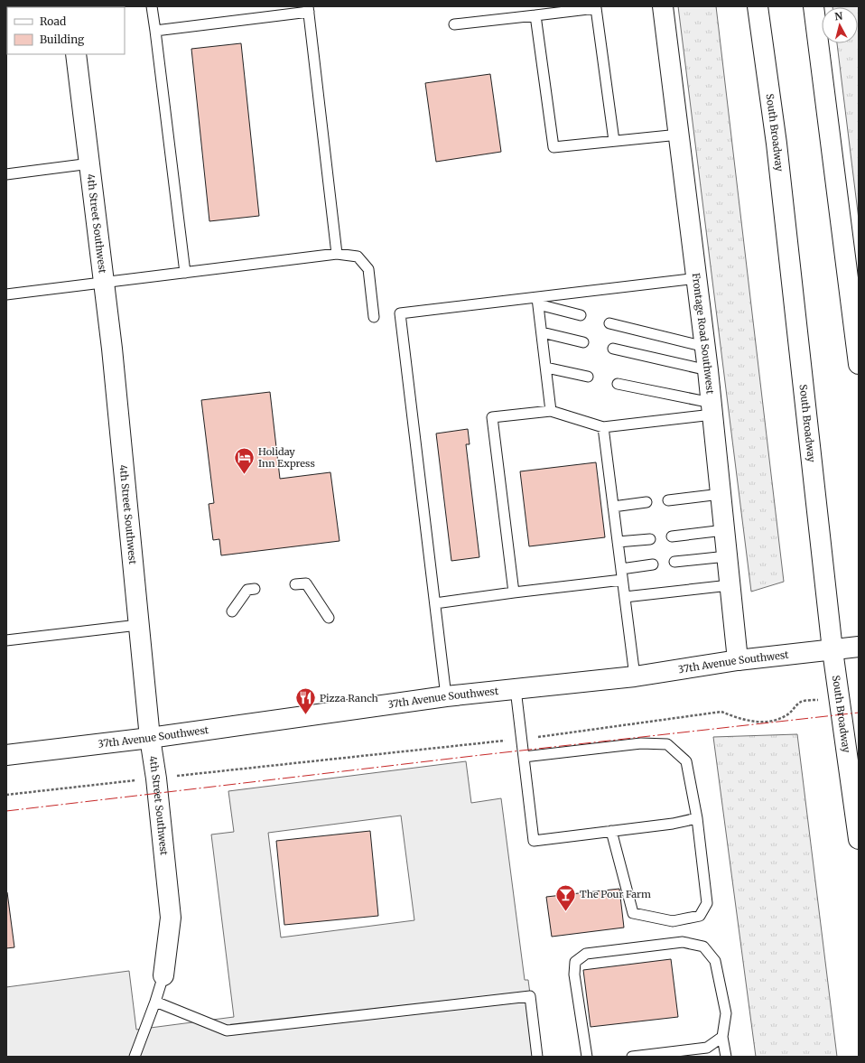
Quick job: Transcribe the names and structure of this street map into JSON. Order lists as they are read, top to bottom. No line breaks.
{"streets":{"main road":["South Broadway","4th Street Southwest","Frontage Road Southwest","37th Avenue Southwest"]},"crossings":[["South Broadway","37th Avenue Southwest"],["4th Street Southwest","37th Avenue Southwest"],["Frontage Road Southwest","37th Avenue Southwest"]],"places":{"hotel":["Holiday Inn Express"],"restaurant":["Pizza Ranch"],"bar":["The Pour Farm"]},"legend":["Road","Building"],"north":"top"}
